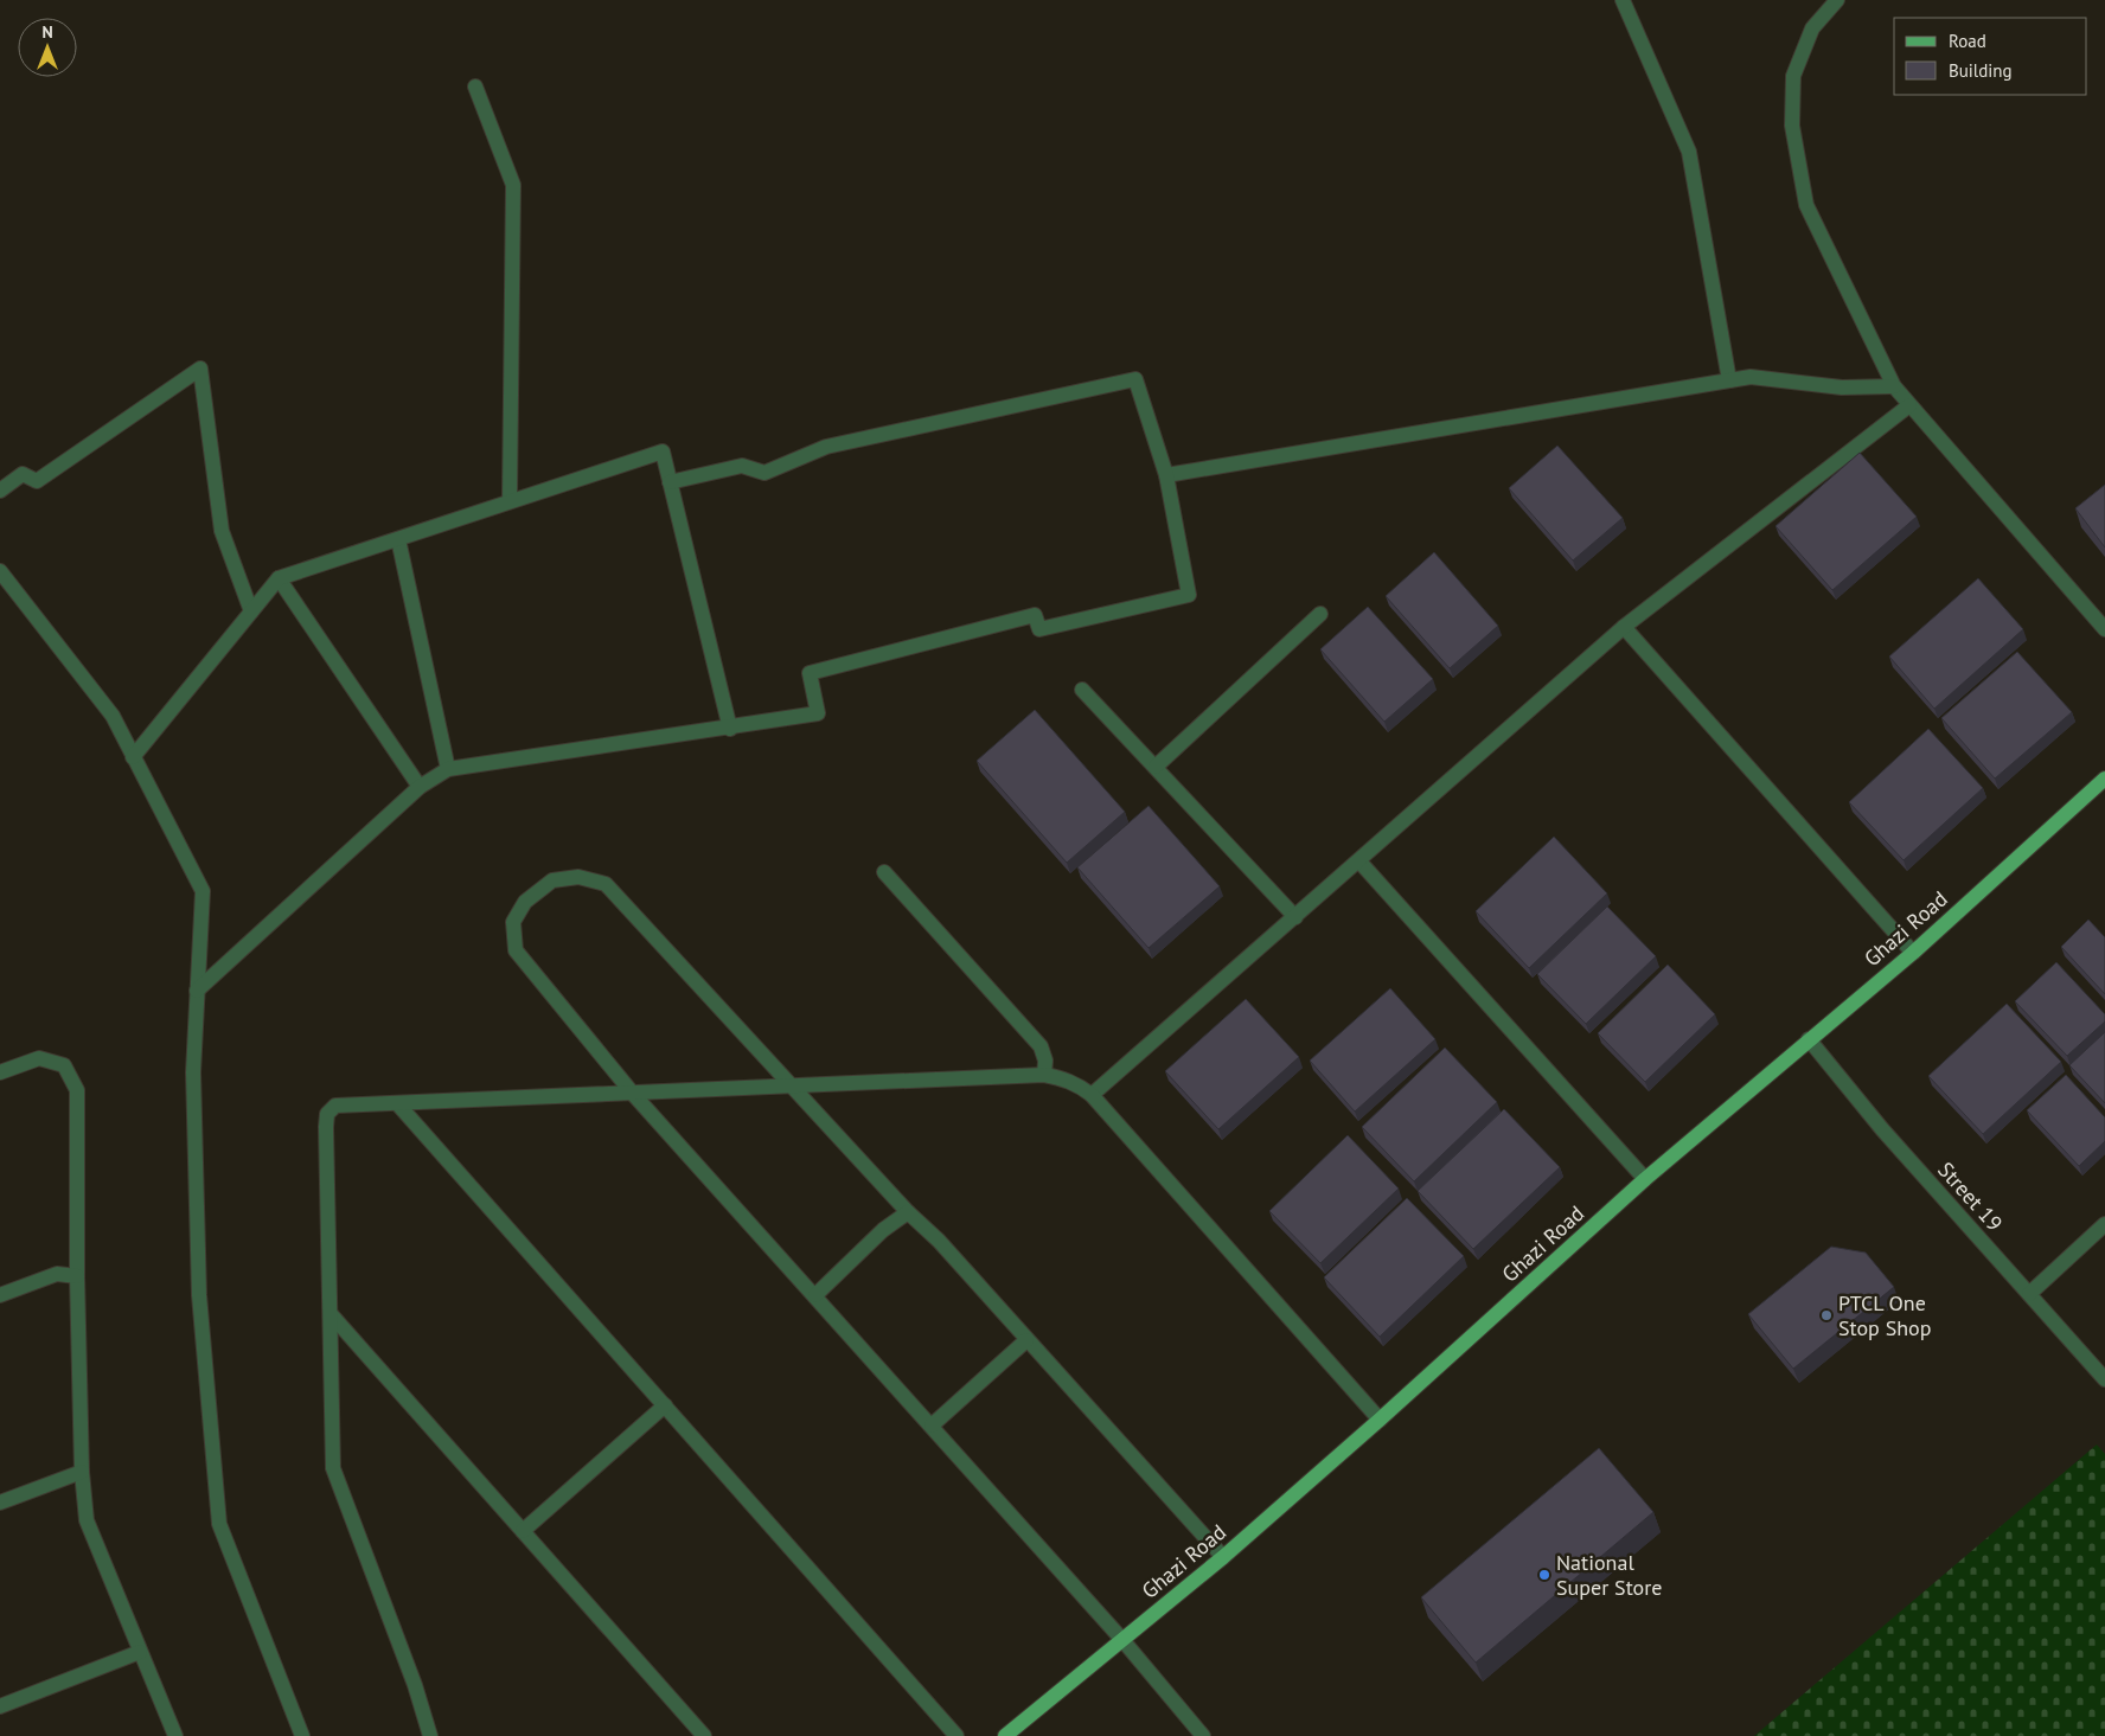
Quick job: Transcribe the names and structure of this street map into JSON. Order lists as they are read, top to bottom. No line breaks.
{"streets":{"main road":["Ghazi Road"],"street":["Street 19"]},"crossings":[["Ghazi Road","Street 19"]],"places":["PTCL One Stop Shop","National Super Store"],"legend":["Road","Building"],"north":"top"}
